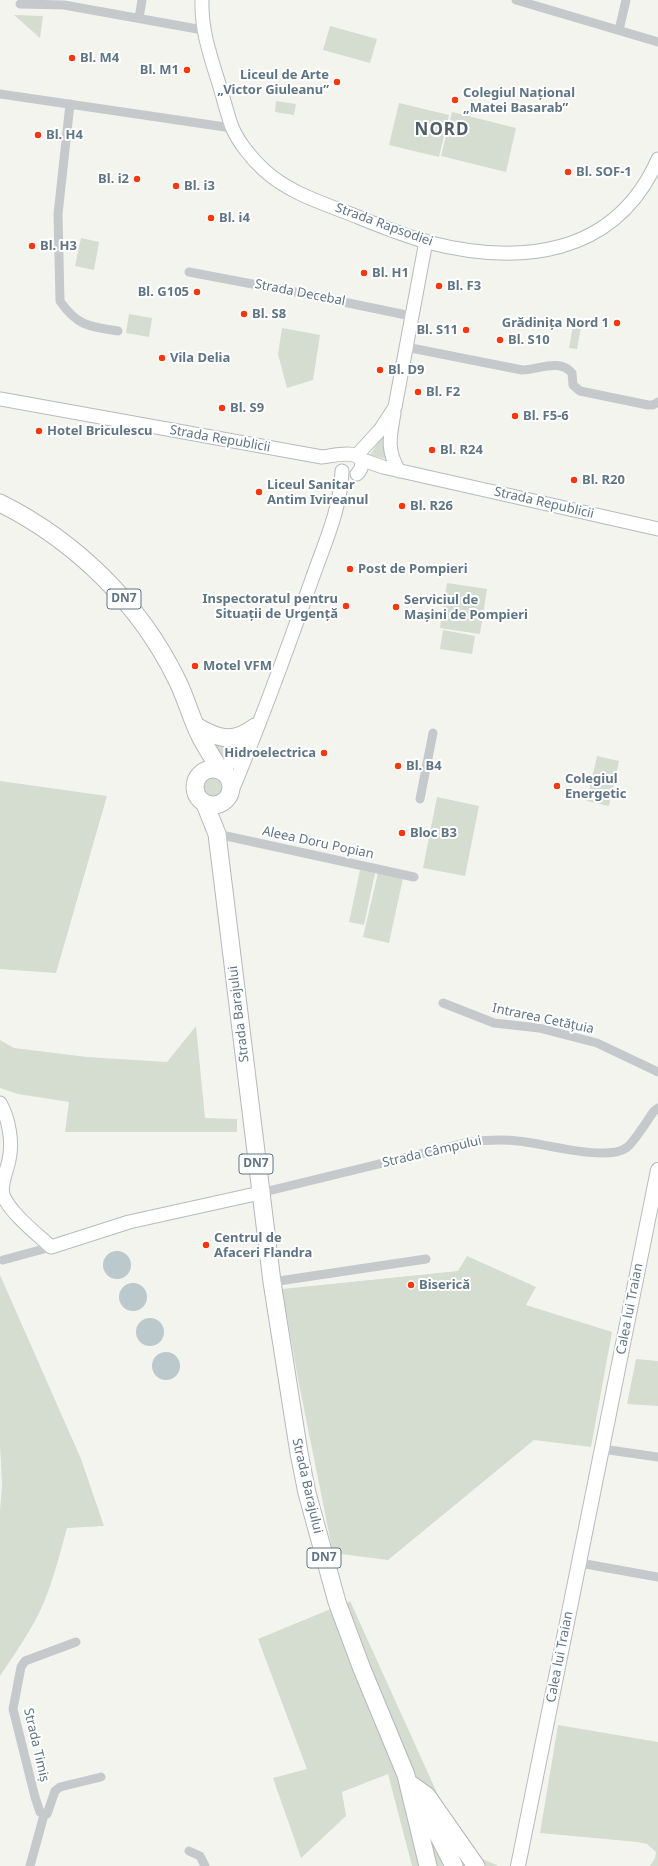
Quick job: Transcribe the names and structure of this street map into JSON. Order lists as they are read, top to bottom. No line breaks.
{"streets":{"highway":["DN7","Strada Barajului"],"main road":["Calea lui Traian"],"street":["Strada Rapsodiei","Strada Decebal","Strada Republicii","Aleea Doru Popian","Intrarea Cetățuia","Strada Câmpului","Strada Timiș"]},"crossings":[["DN7","Strada Barajului"],["Aleea Doru Popian","Strada Barajului"],["Strada Barajului","Strada Câmpului"]],"districts":["NORD"],"places":["Bl. M4","Bl. M1","Liceul de Arte „Victor Giuleanu”","Colegiul Național „Matei Basarab”","Bl. H4","Bl. SOF-1","Bl. i2","Bl. i3","Bl. i4","Bl. H3","Bl. H1","Bl. F3","Bl. G105","Bl. S8","Grădinița Nord 1","Bl. S11","Bl. S10","Vila Delia","Bl. D9","Bl. F2","Bl. S9","Bl. F5-6","Hotel Briculescu","Bl. R24","Bl. R20","Liceul Sanitar Antim Ivireanul","Bl. R26","Post de Pompieri","Inspectoratul pentru Situații de Urgență","Serviciul de Mașini de Pompieri","Motel VFM","Hidroelectrica","Bl. B4","Colegiul Energetic","Bloc B3","Centrul de Afaceri Flandra","Biserică"]}
